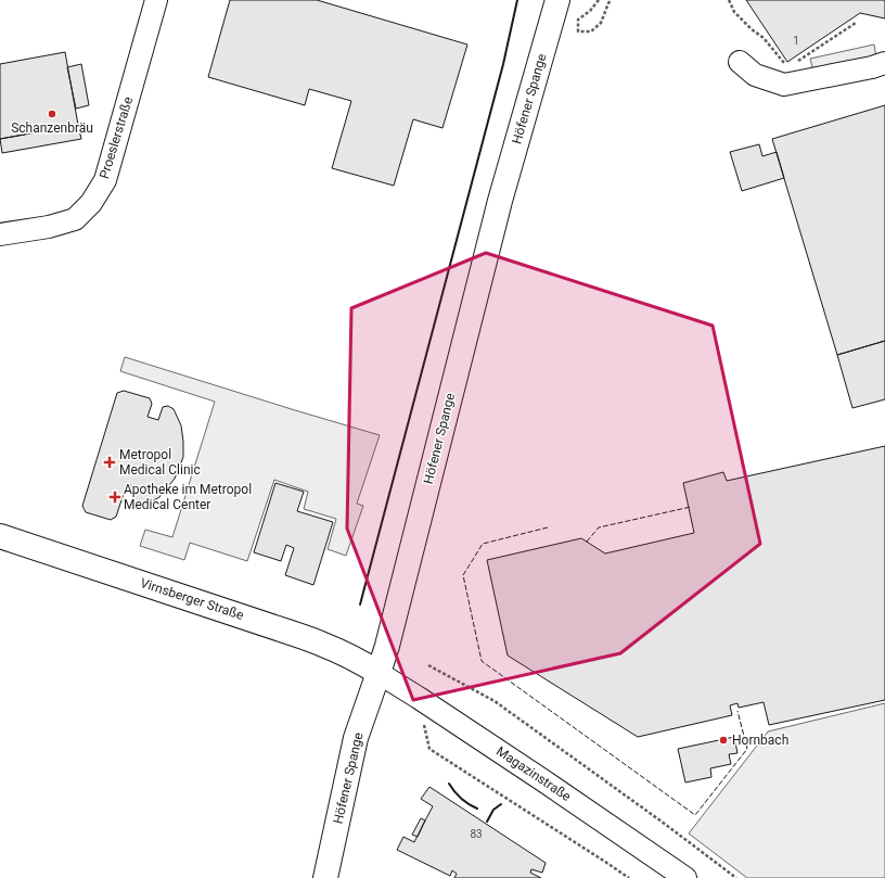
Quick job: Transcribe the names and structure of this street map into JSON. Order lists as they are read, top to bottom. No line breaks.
{"streets":{"main road":["Höfener Spange","Virnsberger Straße"],"street":["Proeslerstraße","Magazinstraße"]},"crossings":[["Höfener Spange","Virnsberger Straße"],["Höfener Spange","Magazinstraße"],["Virnsberger Straße","Magazinstraße"]],"places":{"other":["Schanzenbräu","Hornbach"],"health":["Metropol Medical Clinic","Apotheke im Metropol Medical Center"]},"house_numbers":["1","83"]}
